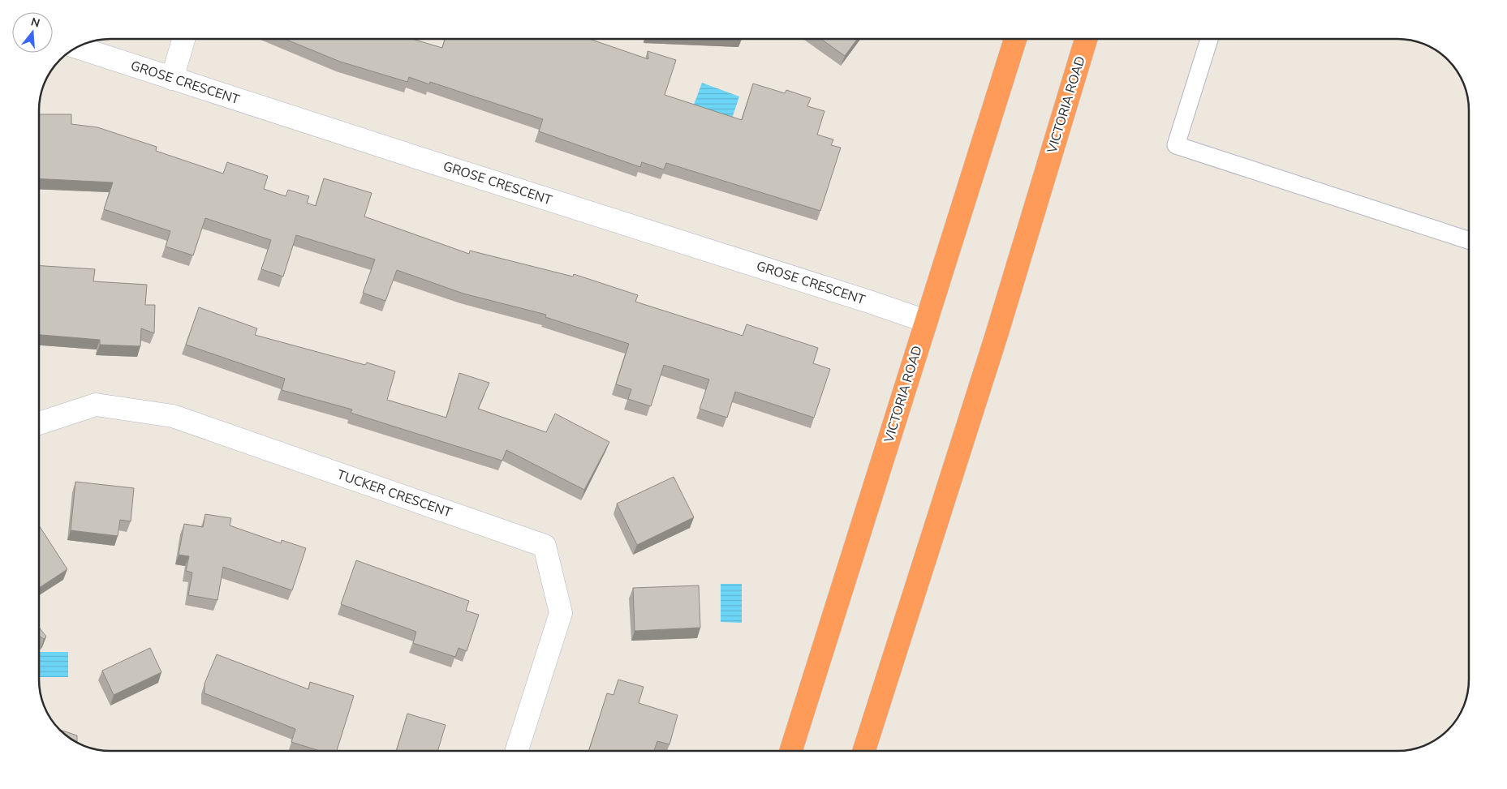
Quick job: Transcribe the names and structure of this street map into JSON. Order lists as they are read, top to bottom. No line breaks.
{"streets":{"highway":["VICTORIA ROAD"],"street":["GROSE CRESCENT","TUCKER CRESCENT"]},"crossings":[["GROSE CRESCENT","VICTORIA ROAD"]],"north":"top"}
